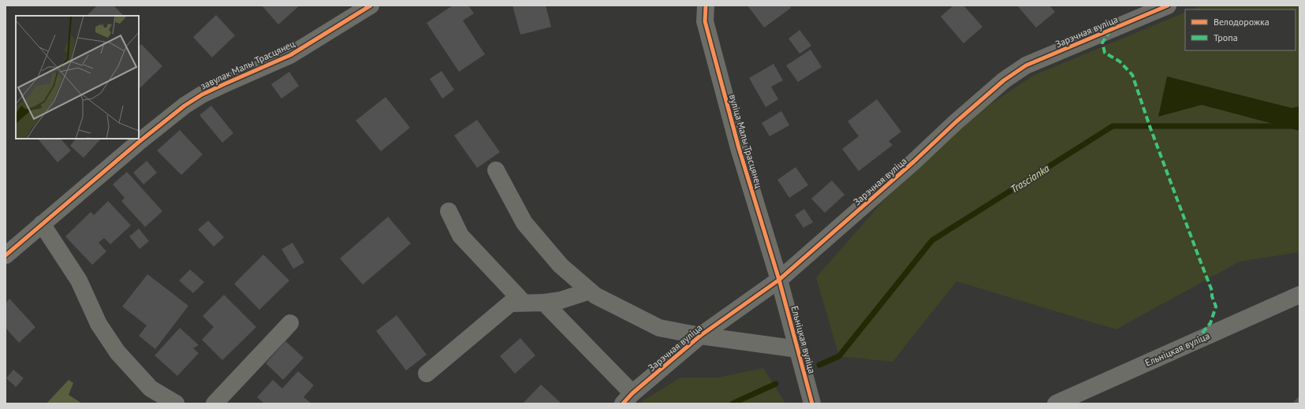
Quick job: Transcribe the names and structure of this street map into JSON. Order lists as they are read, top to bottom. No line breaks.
{"streets":{"street":["Зарэчная вуліца","завулак Малы Трасцянец","вуліца Малы Трасцянец","Ельніцкая вуліца"]},"crossings":[["Зарэчная вуліца","вуліца Малы Трасцянец"],["Зарэчная вуліца","Ельніцкая вуліца"],["вуліца Малы Трасцянец","Ельніцкая вуліца"]],"water":["Trascianka"],"legend":["Велодорожка","Тропа"]}
